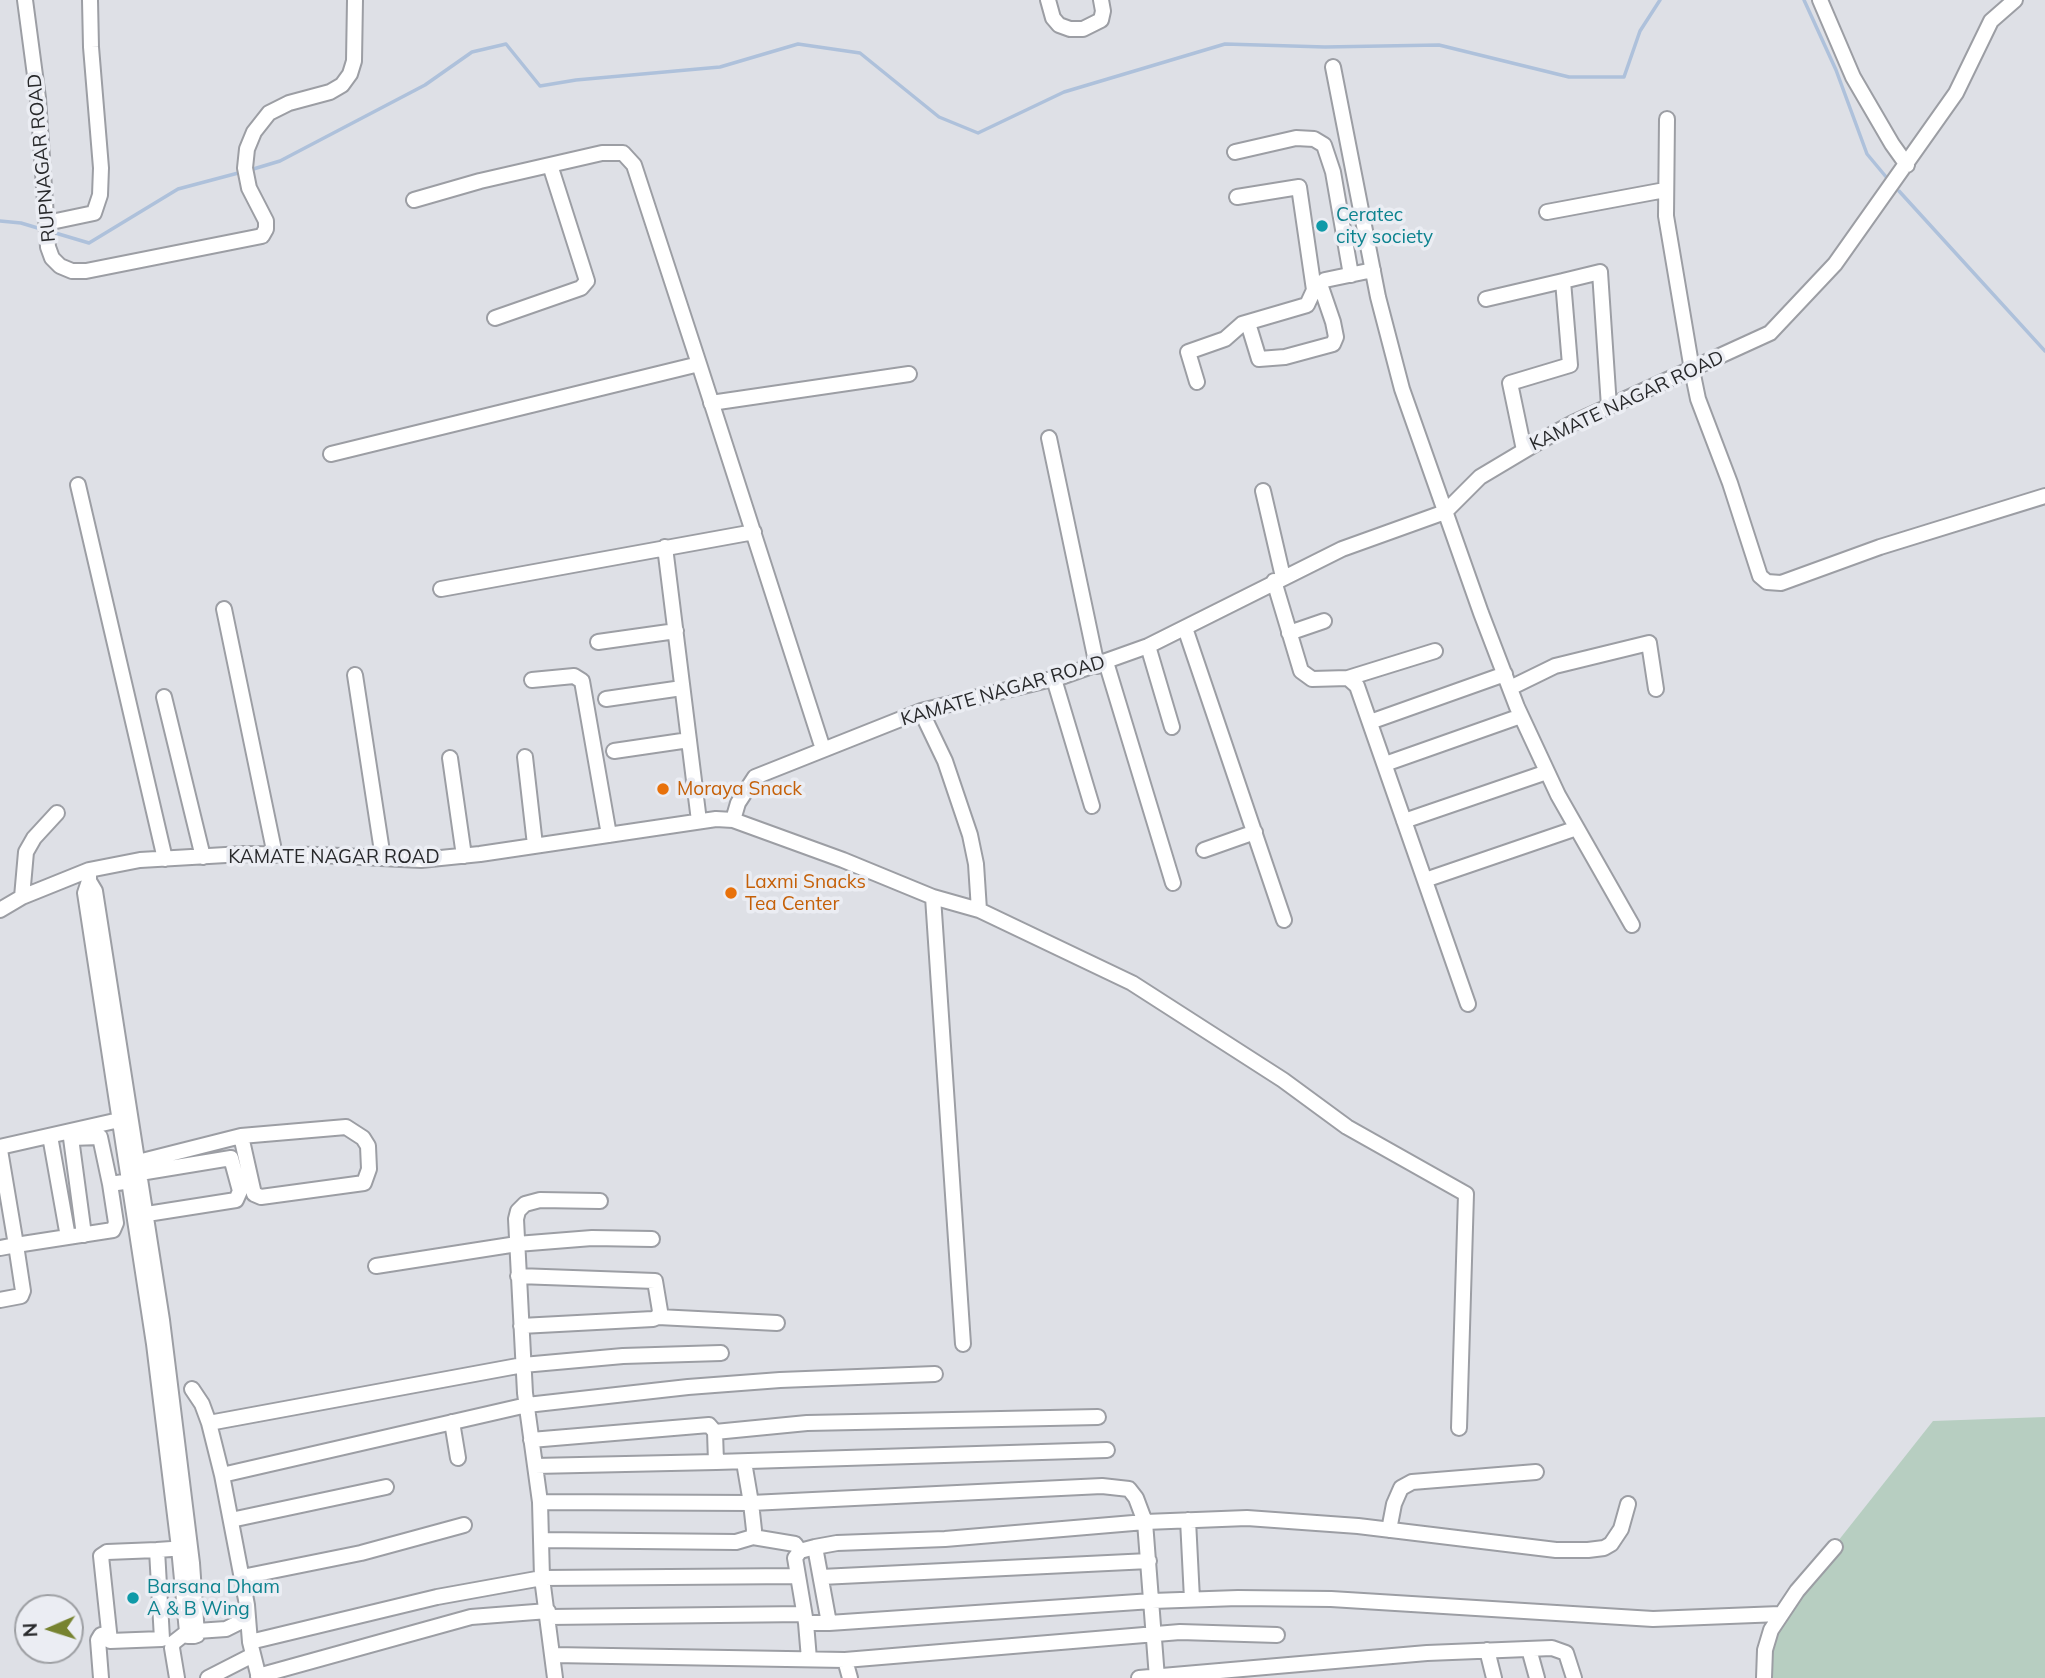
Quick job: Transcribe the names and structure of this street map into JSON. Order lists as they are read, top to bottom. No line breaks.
{"streets":{"street":["RUPNAGAR ROAD","KAMATE NAGAR ROAD"]},"places":["Ceratec city society","Moraya Snack","Laxmi Snacks Tea Center","Barsana Dham A & B Wing"],"north":"left"}
